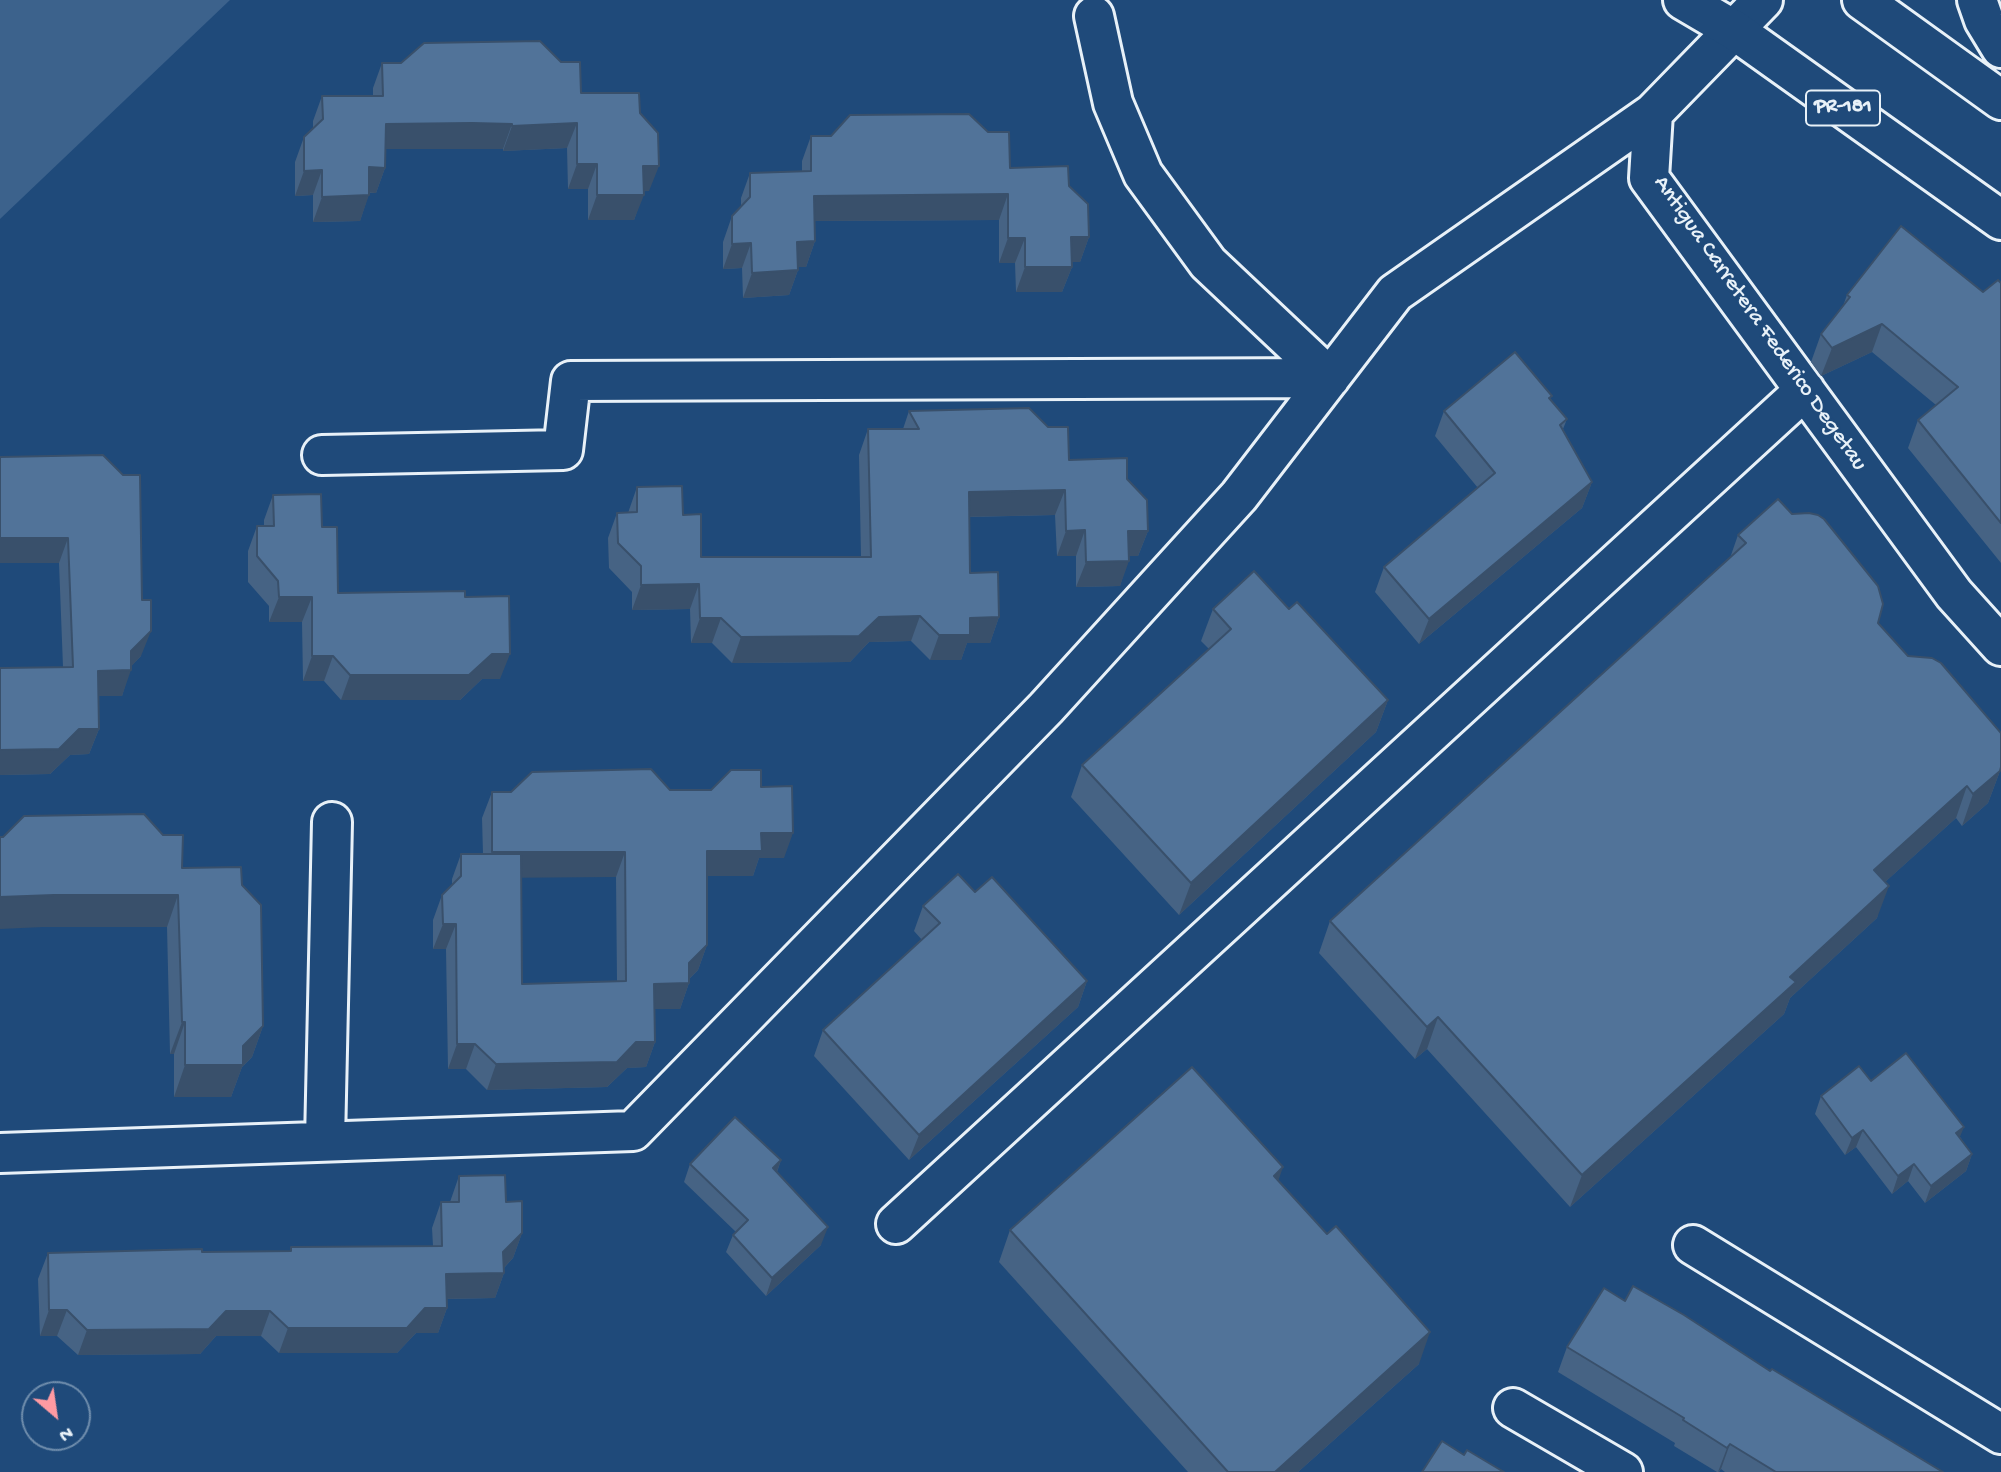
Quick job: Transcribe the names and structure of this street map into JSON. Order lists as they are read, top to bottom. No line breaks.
{"streets":{"main road":["PR-181","Antigua Carretera Federico Degetau"]},"north":"bottom right"}
